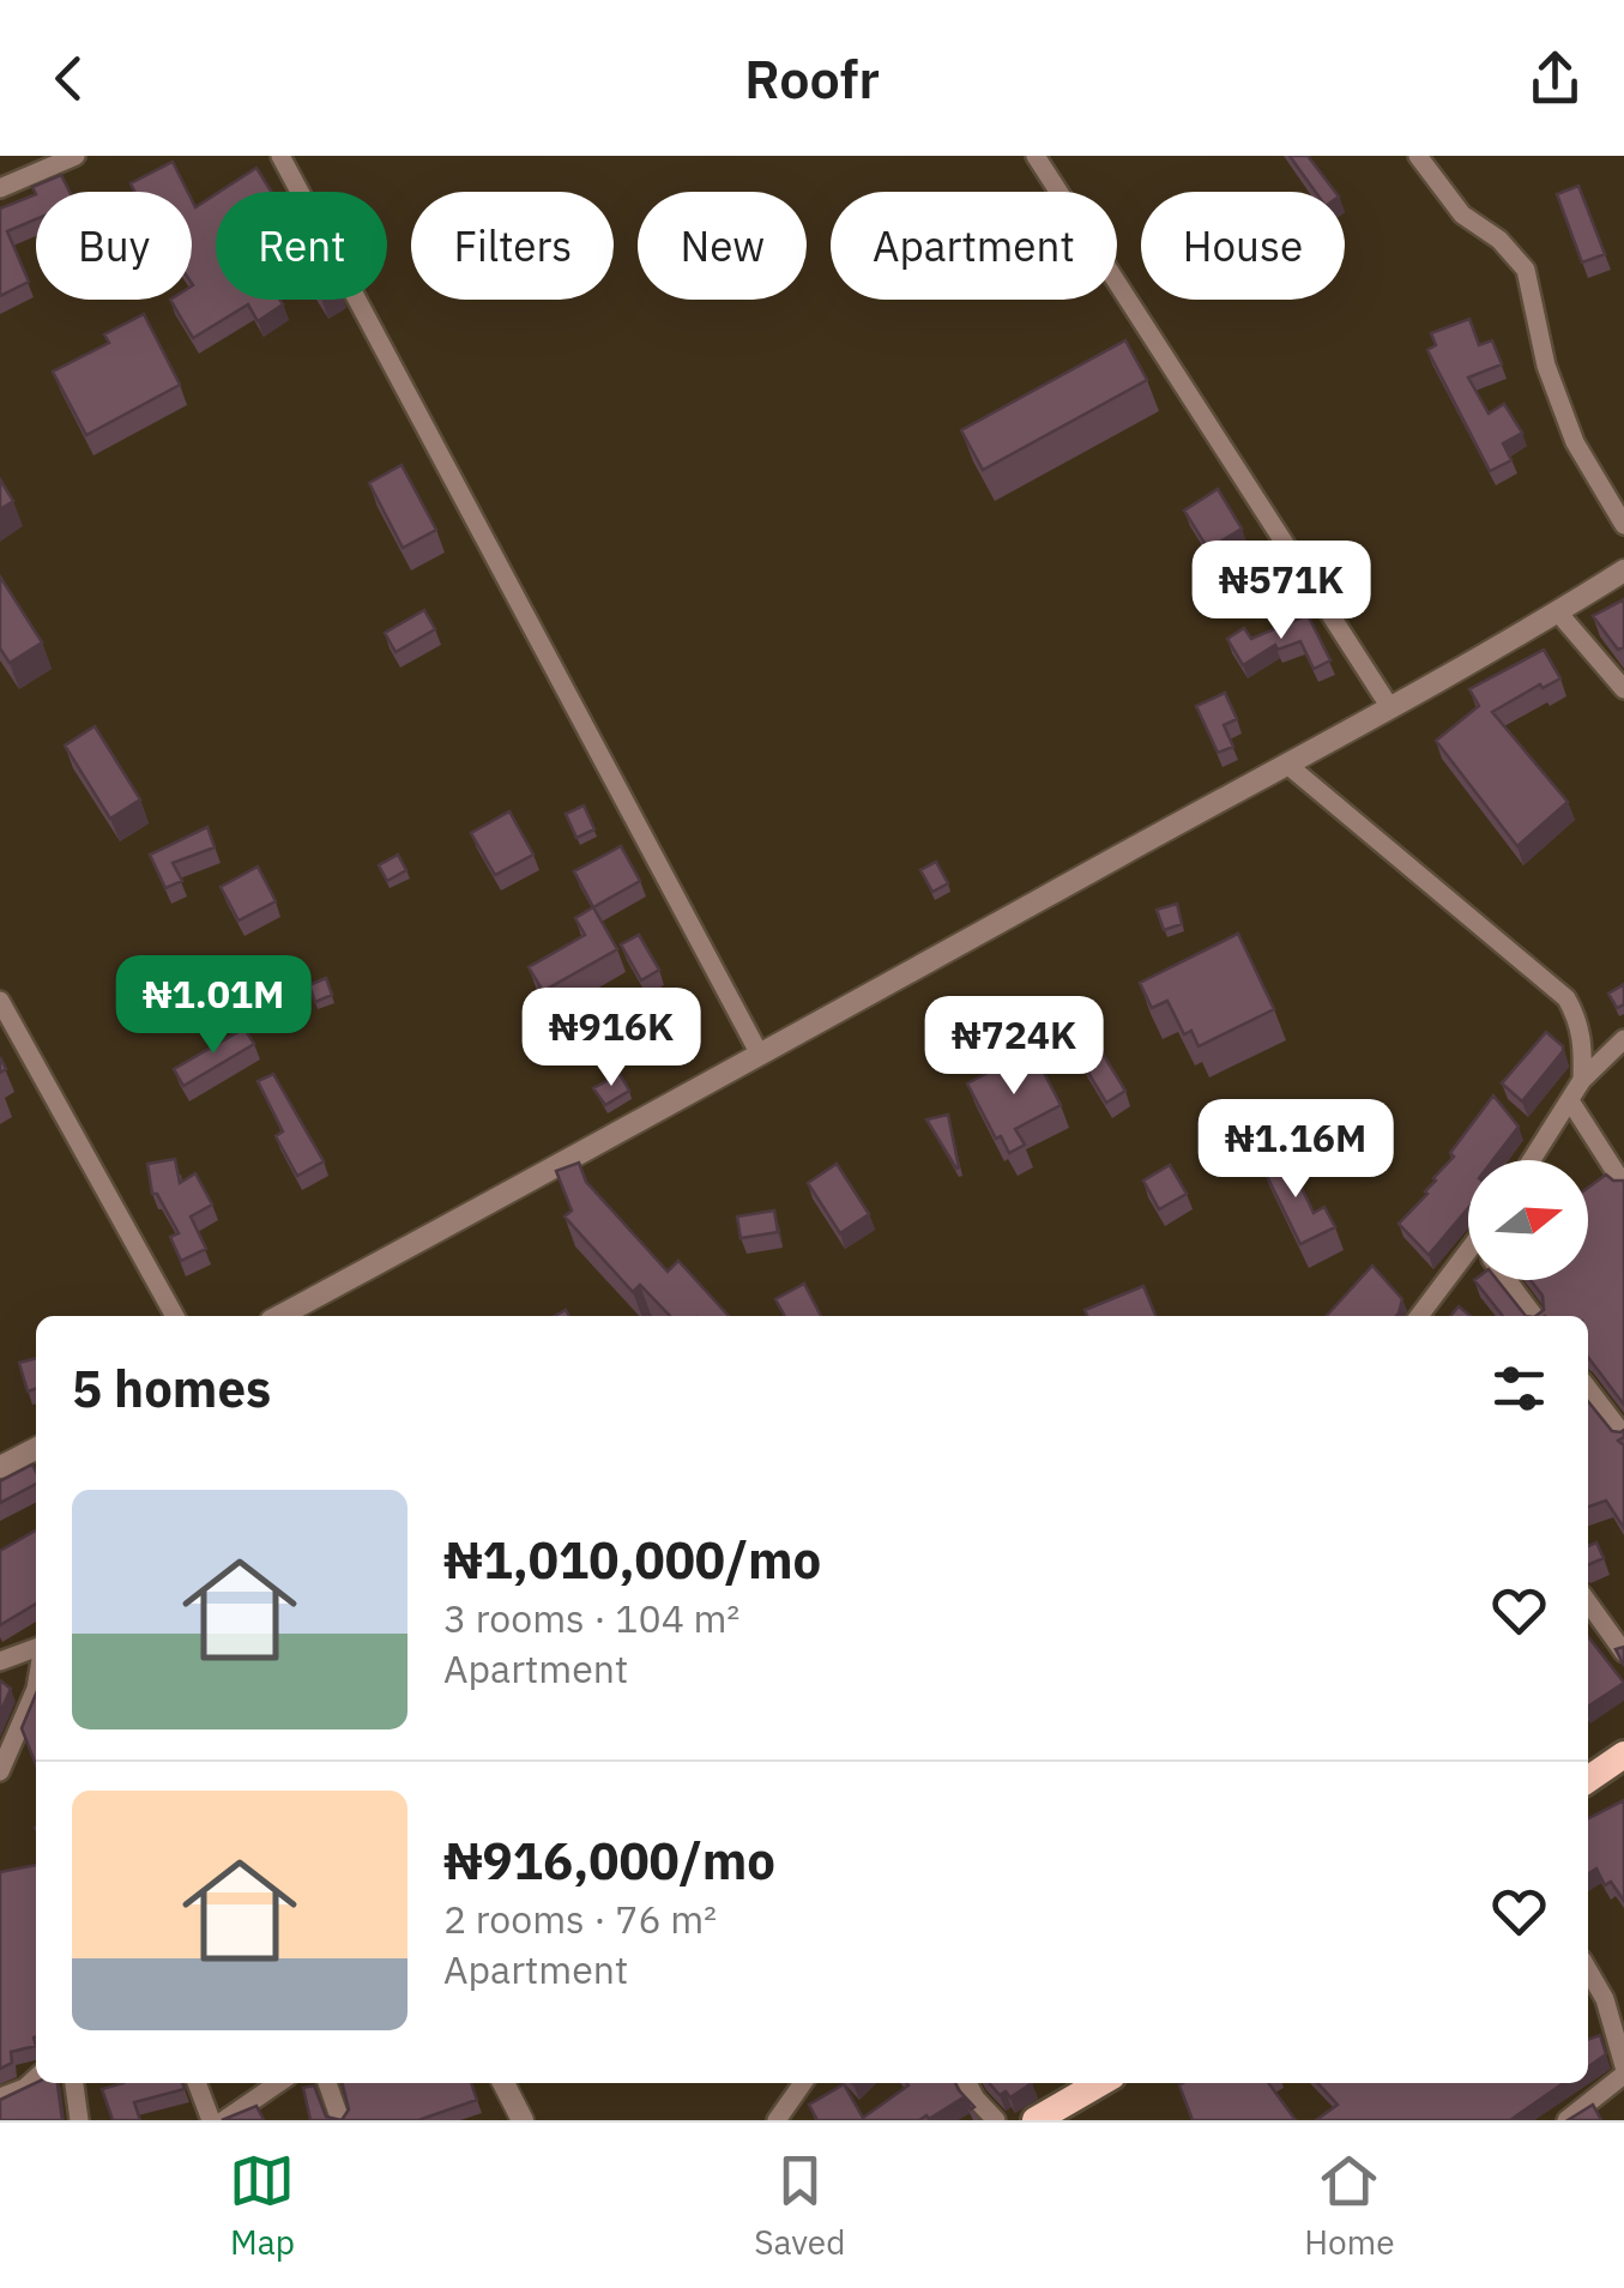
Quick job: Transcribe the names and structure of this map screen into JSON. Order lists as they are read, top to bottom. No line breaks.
{"north":"right","page":{"header":"Roofr","chip":["Buy","Rent","Filters","New","Apartment","House"],"price":["₦571K","₦1.01M","₦916K","₦724K","₦1.16M"],"heading":"5 homes","list":[{"name":"₦1,010,000/mo","note":"3 rooms · 104 m² · Apartment"},{"name":"₦916,000/mo","note":"2 rooms · 76 m² · Apartment"}],"tabs":["Map","Saved","Home"]}}
